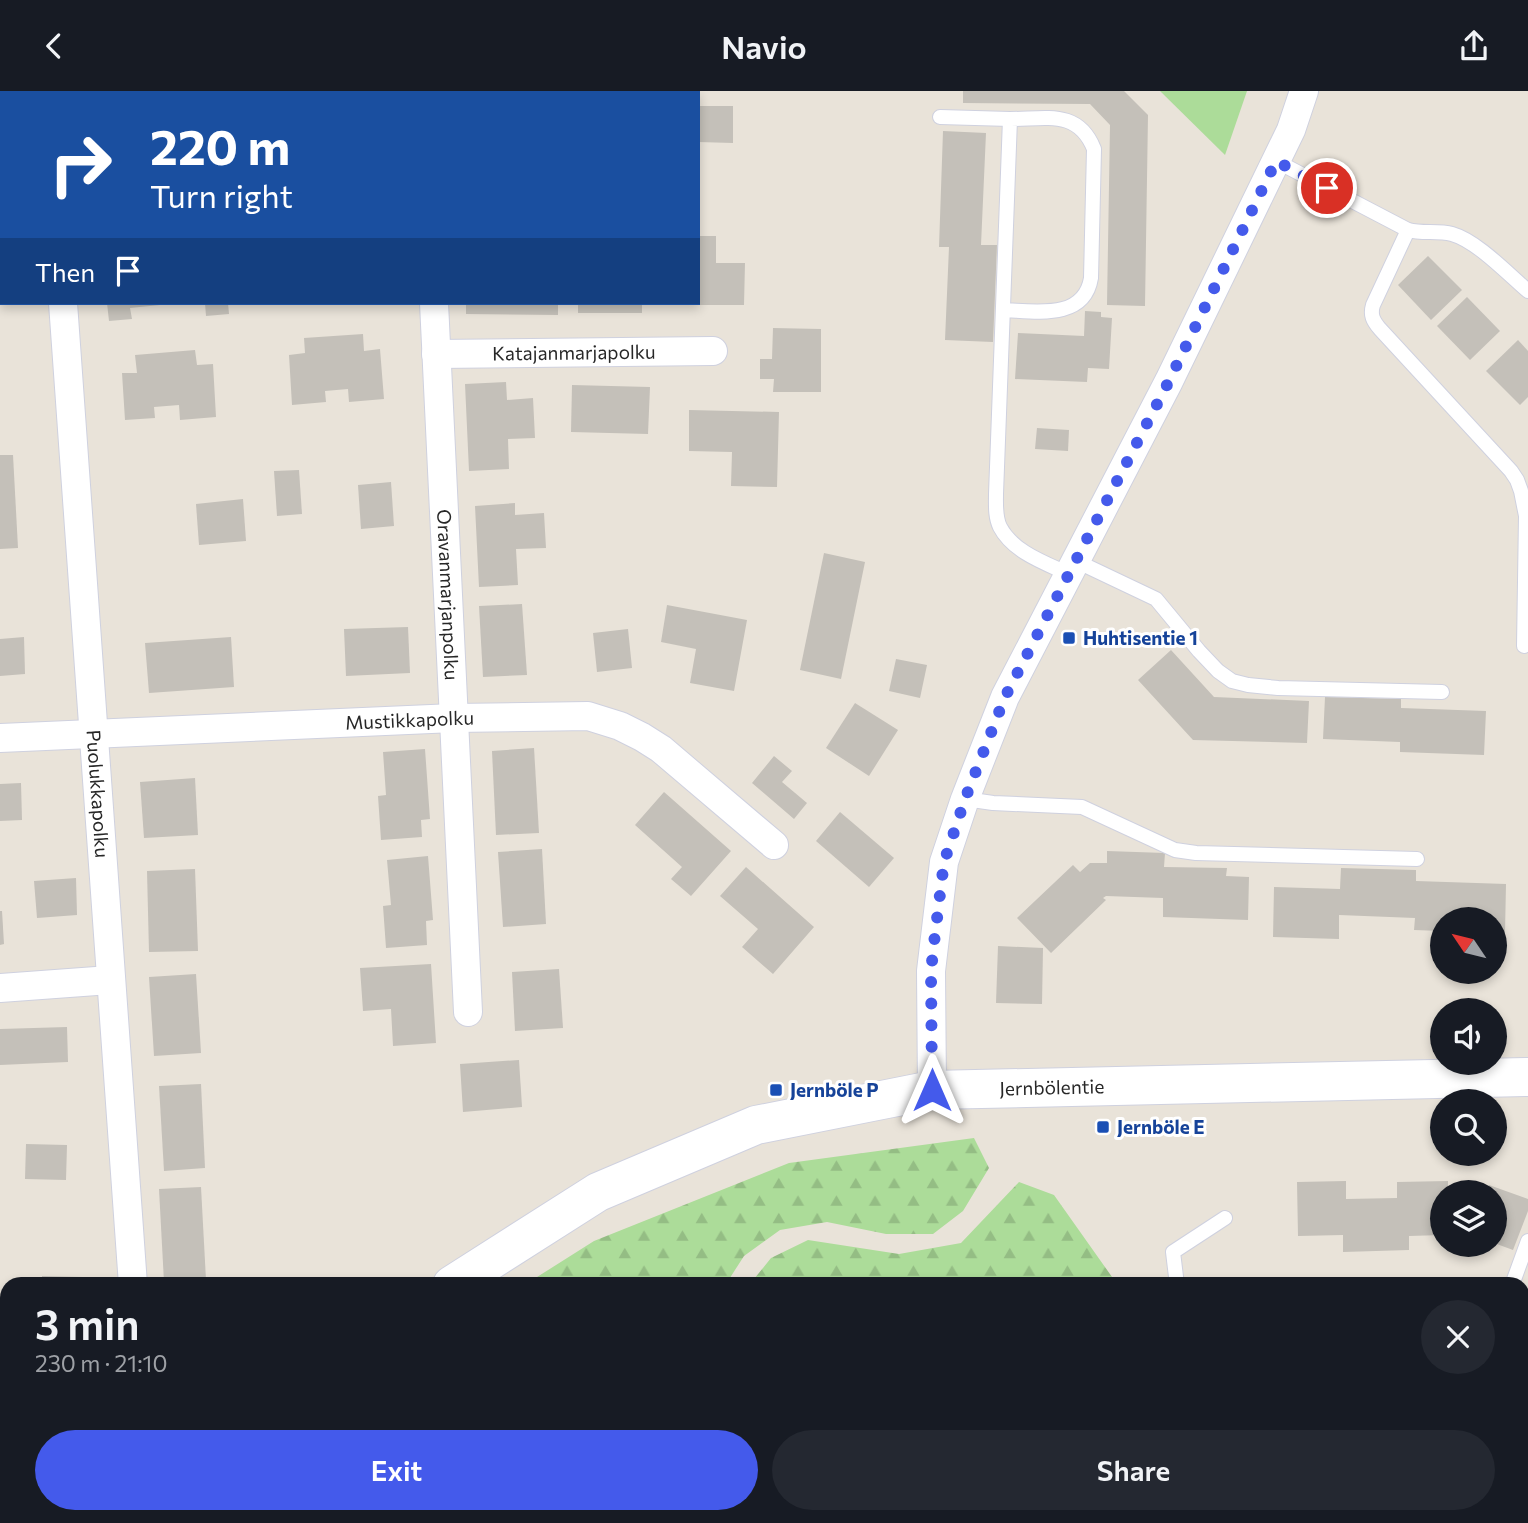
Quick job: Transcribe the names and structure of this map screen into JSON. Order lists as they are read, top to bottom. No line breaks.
{"streets":{"street":["Katajanmarjapolku","Oravanmarjanpolku","Mustikkapolku","Puolukkapolku","Jernbölentie"]},"crossings":[["Katajanmarjapolku","Oravanmarjanpolku"],["Oravanmarjanpolku","Mustikkapolku"],["Mustikkapolku","Puolukkapolku"]],"places":{"transit":["Huhtisentie 1","Jernböle P","Jernböle E"]},"north":"top left","page":{"header":"Navio","turn":["220 m","Turn right"],"then":"Then","heading":["3 min","230 m · 21:10"],"buttons":["Exit","Share"]}}
